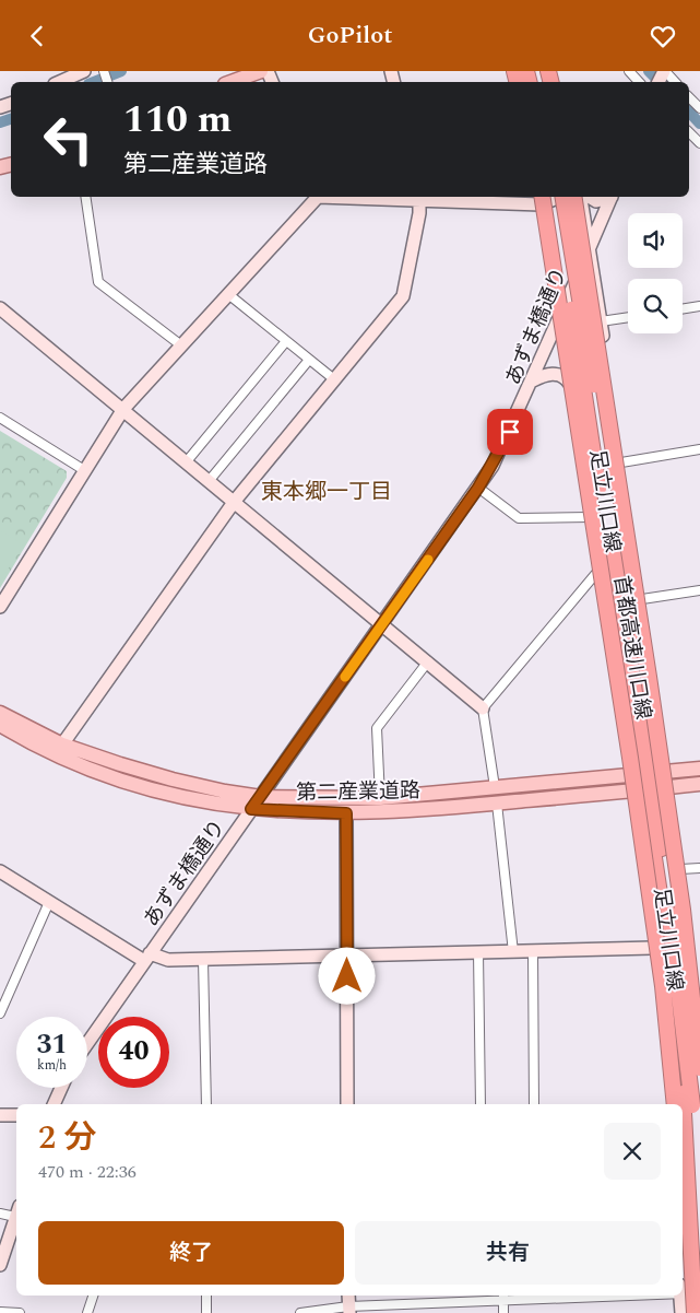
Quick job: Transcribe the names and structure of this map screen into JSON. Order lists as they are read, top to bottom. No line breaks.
{"streets":{"highway":["首都高速川口線"],"main road":["第二産業道路"],"street":["あずま橋通り","足立川口線"]},"crossings":[["あずま橋通り","足立川口線"],["あずま橋通り","第二産業道路"],["足立川口線","首都高速川口線"],["足立川口線","第二産業道路"]],"districts":["東本郷一丁目"],"page":{"header":"GoPilot","turn":["110 m","第二産業道路"],"speed":"31 km/h","limit":"40","heading":["2 分","470 m · 22:36"],"buttons":["終了","共有"]}}
